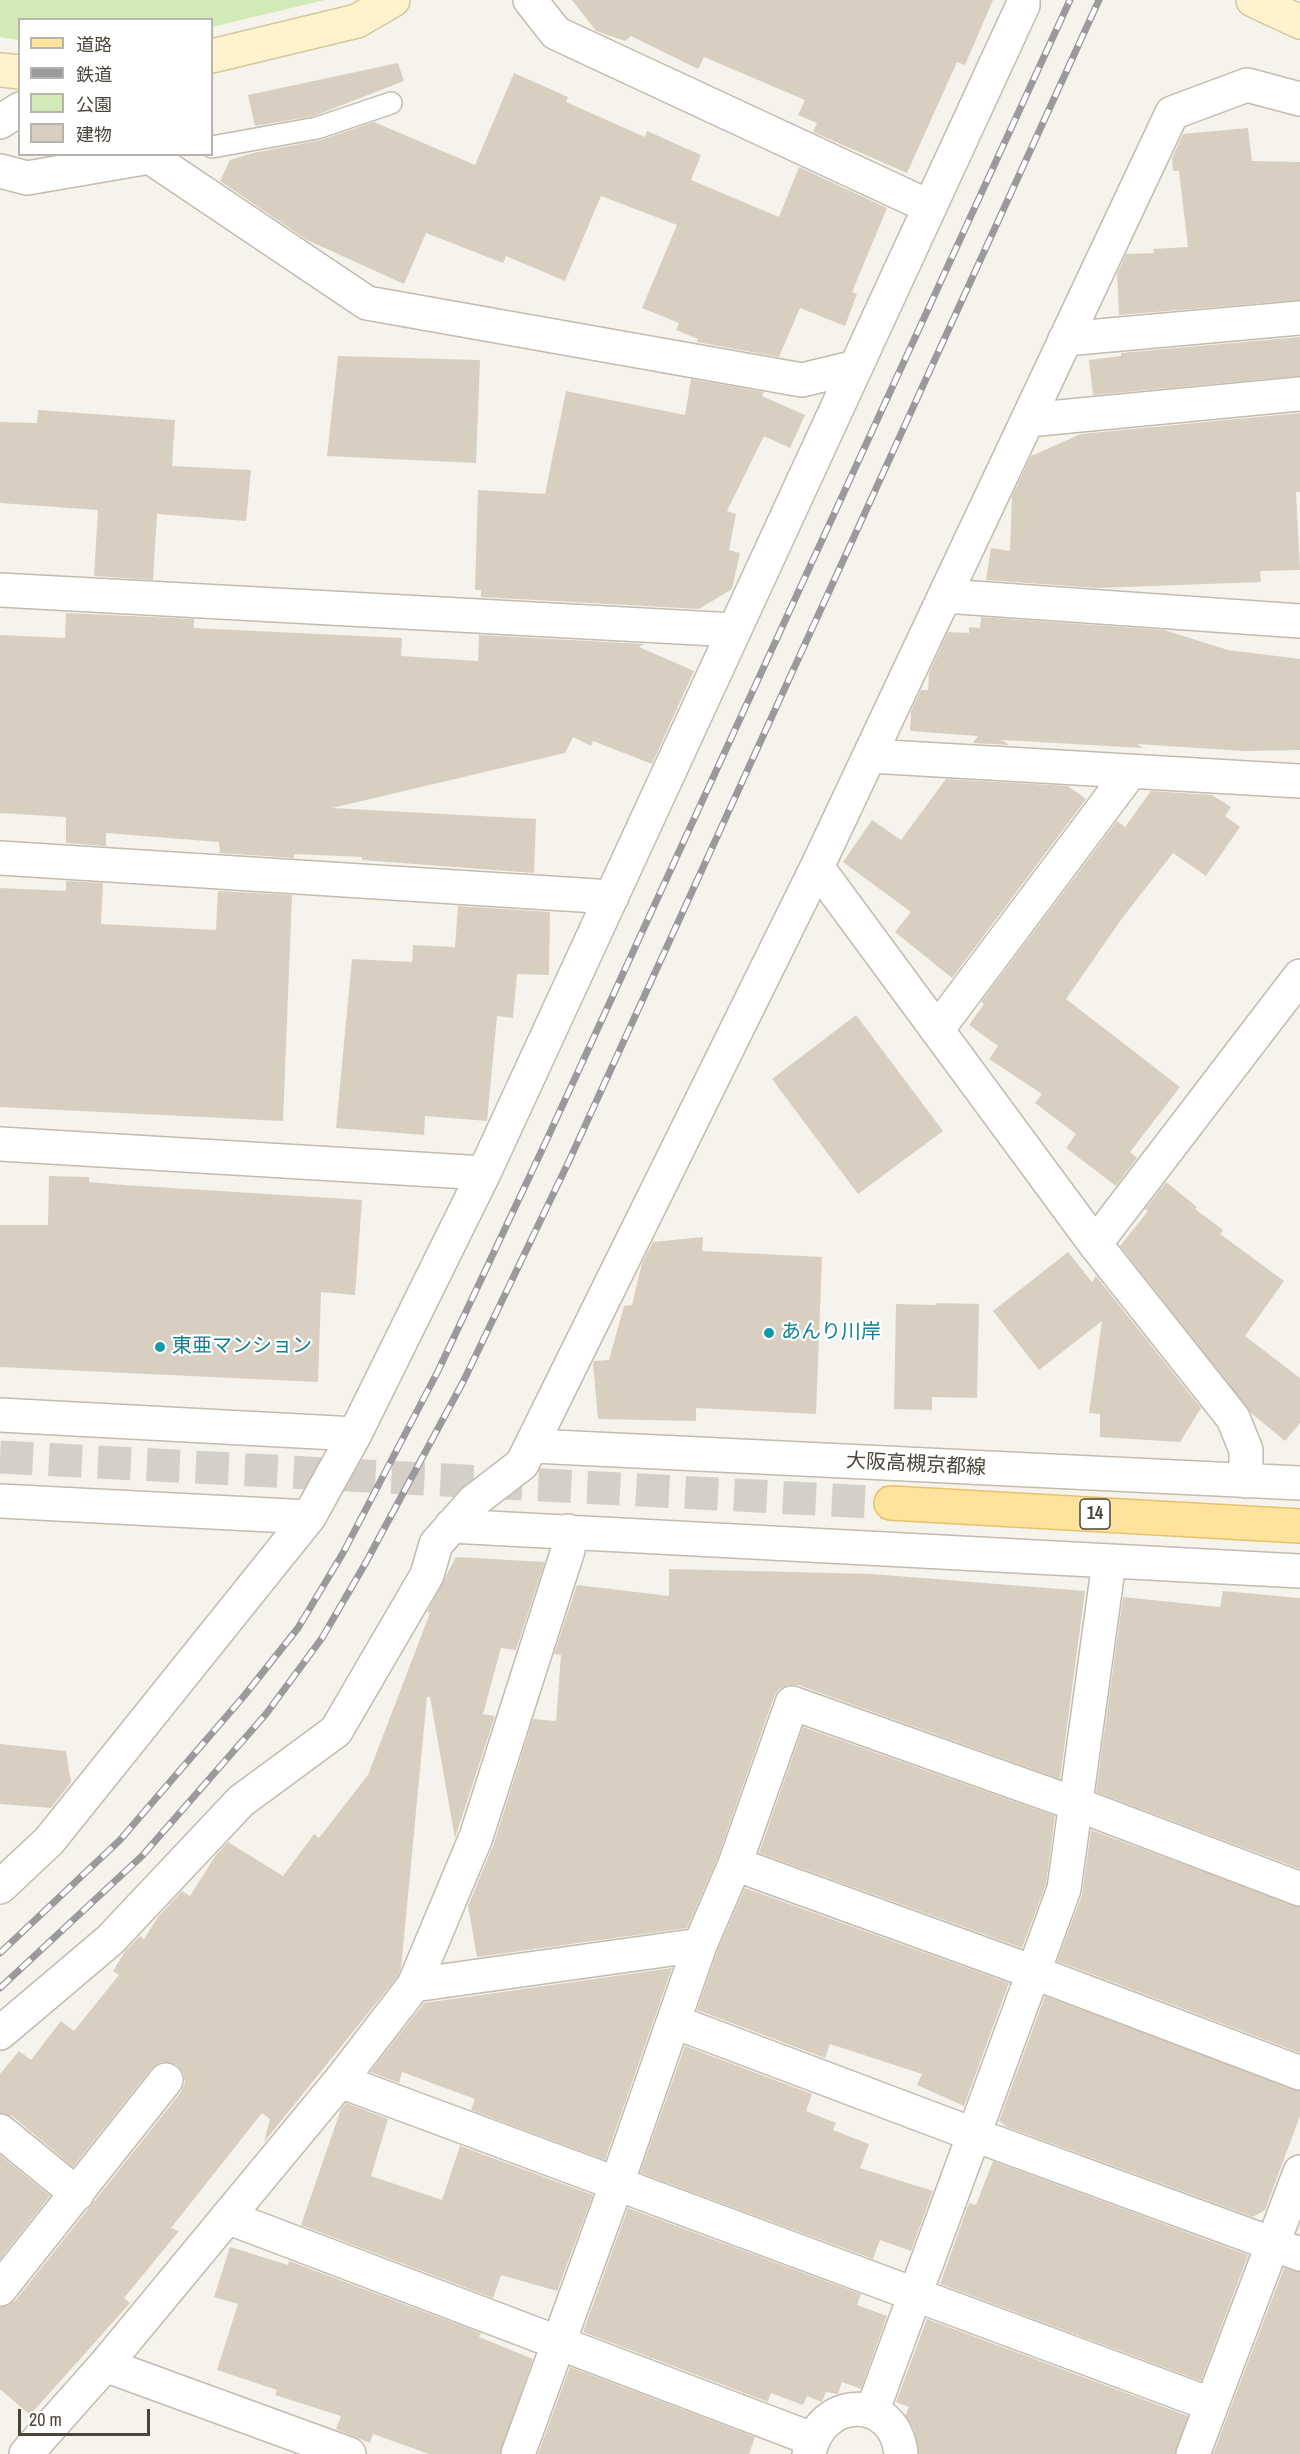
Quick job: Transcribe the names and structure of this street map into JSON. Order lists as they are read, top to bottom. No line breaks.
{"streets":{"main road":["大阪高槻京都線","14"]},"places":["あんり川岸","東亜マンション"],"legend":["道路","鉄道","公園","建物"],"scale_bar":"20 m"}
